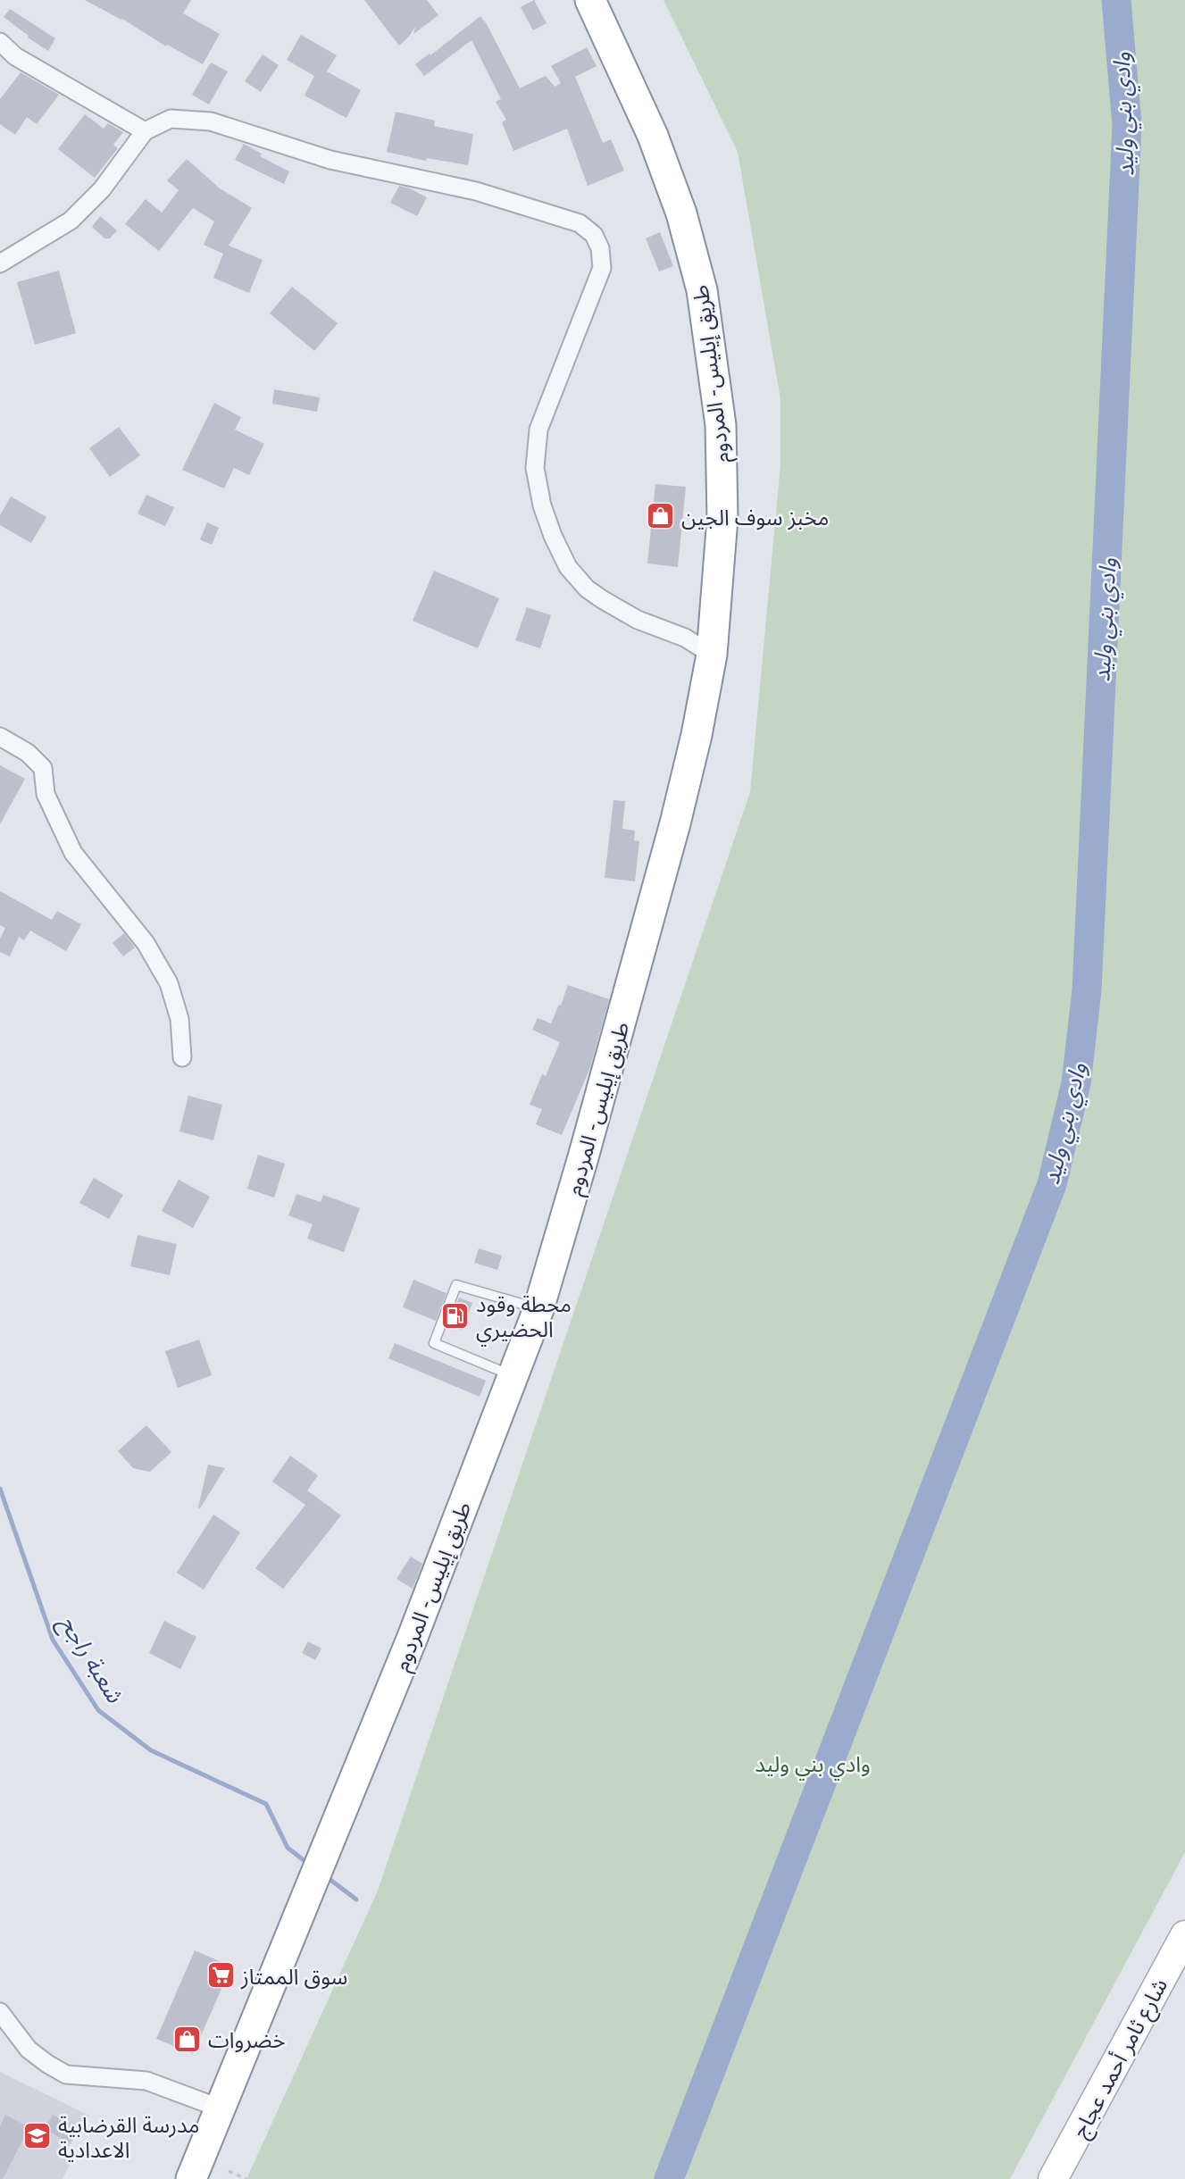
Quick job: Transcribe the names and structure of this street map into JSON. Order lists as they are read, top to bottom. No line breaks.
{"streets":{"highway":["طريق إيليس- المردوم"],"main road":["شارع ثامر أحمد عجاج"]},"water":["وادي بني وليد","شعبة راجح"],"parks":["وادي بني وليد"],"places":{"shop":["مخبز سوف الجين","خضروات"],"fuel station":["محطة وقود الحضيري"],"supermarket":["سوق الممتاز"],"school or university":["مدرسة القرضابية الاعدادية"]}}
